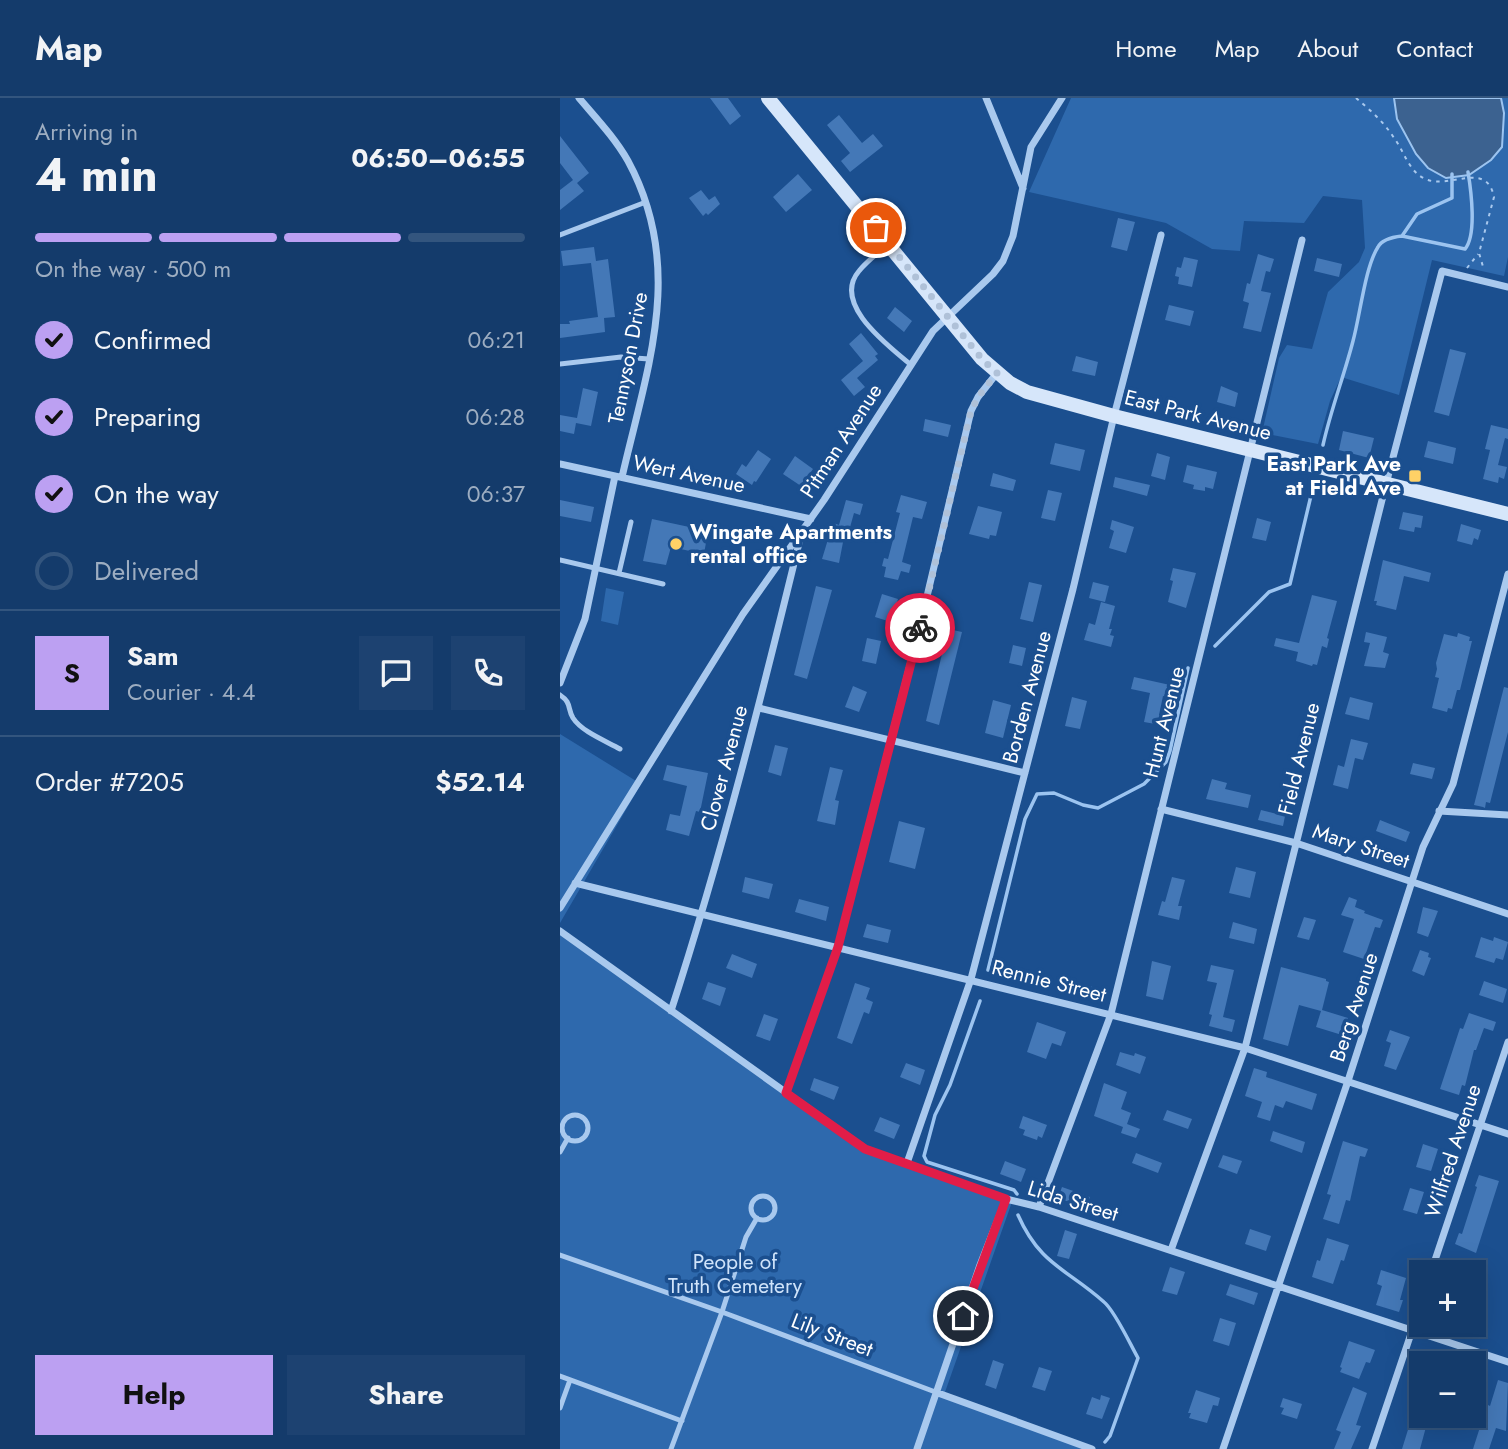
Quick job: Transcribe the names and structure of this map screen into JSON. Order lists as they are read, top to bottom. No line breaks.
{"streets":{"street":["Tennyson Drive","East Park Avenue","Pitman Avenue","Wert Avenue","Borden Avenue","Hunt Avenue","Field Avenue","Clover Avenue","Mary Street","Rennie Street","Berg Avenue","Wilfred Avenue","Lida Street","Lily Street"]},"crossings":[["Tennyson Drive","Wert Avenue"],["East Park Avenue","Pitman Avenue"],["East Park Avenue","Borden Avenue"],["East Park Avenue","Hunt Avenue"],["East Park Avenue","Field Avenue"],["Pitman Avenue","Wert Avenue"],["Pitman Avenue","Clover Avenue"],["Pitman Avenue","Rennie Street"],["Borden Avenue","Rennie Street"],["Borden Avenue","Lida Street"],["Hunt Avenue","Mary Street"],["Hunt Avenue","Rennie Street"],["Hunt Avenue","Lida Street"],["Field Avenue","Mary Street"],["Field Avenue","Rennie Street"],["Field Avenue","Lida Street"],["Clover Avenue","Rennie Street"],["Clover Avenue","Lida Street"],["Mary Street","Berg Avenue"],["Rennie Street","Berg Avenue"],["Rennie Street","Wilfred Avenue"],["Berg Avenue","Lida Street"]],"parks":["People of Truth Cemetery"],"places":{"transit":["East Park Ave at Field Ave"],"other":["Wingate Apartments rental office"]},"page":{"header":"Map","nav":["Home","Map","About","Contact"],"heading":["4 min","Arriving in","06:50–06:55"],"panel":["Sam","Courier · 4.4","Order #7205","$52.14"],"bar":"On the way · 500 m","list":[["Confirmed","06:21"],["Preparing","06:28"],["On the way","06:37"],"Delivered"],"round":"S","map_buttons":["+","−"],"buttons":["Help","Share"]}}
